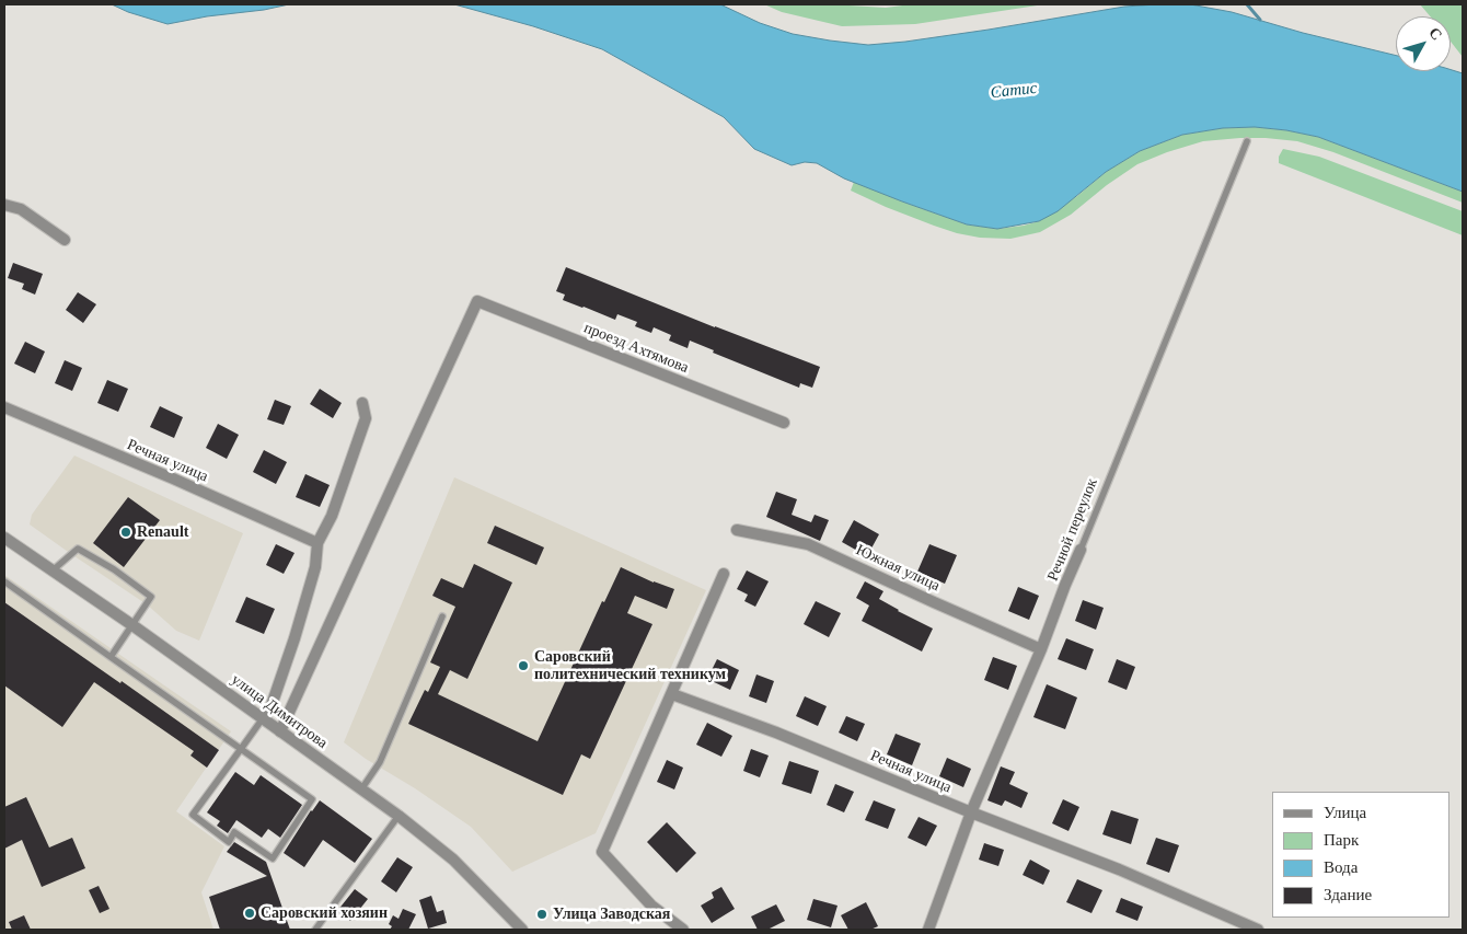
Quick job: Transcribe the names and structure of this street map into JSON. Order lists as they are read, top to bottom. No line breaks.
{"streets":{"street":["проезд Ахтямова","Речная улица","Речной переулок","Южная улица","улица Димитрова"]},"crossings":[["проезд Ахтямова","улица Димитрова"],["Речная улица","Речной переулок"],["Речной переулок","Южная улица"]],"water":["Сатис"],"places":["Renault","Саровский политехнический техникум","Саровский хозяин","Улица Заводская"],"legend":["Улица","Парк","Вода","Здание"],"north":"top right"}
